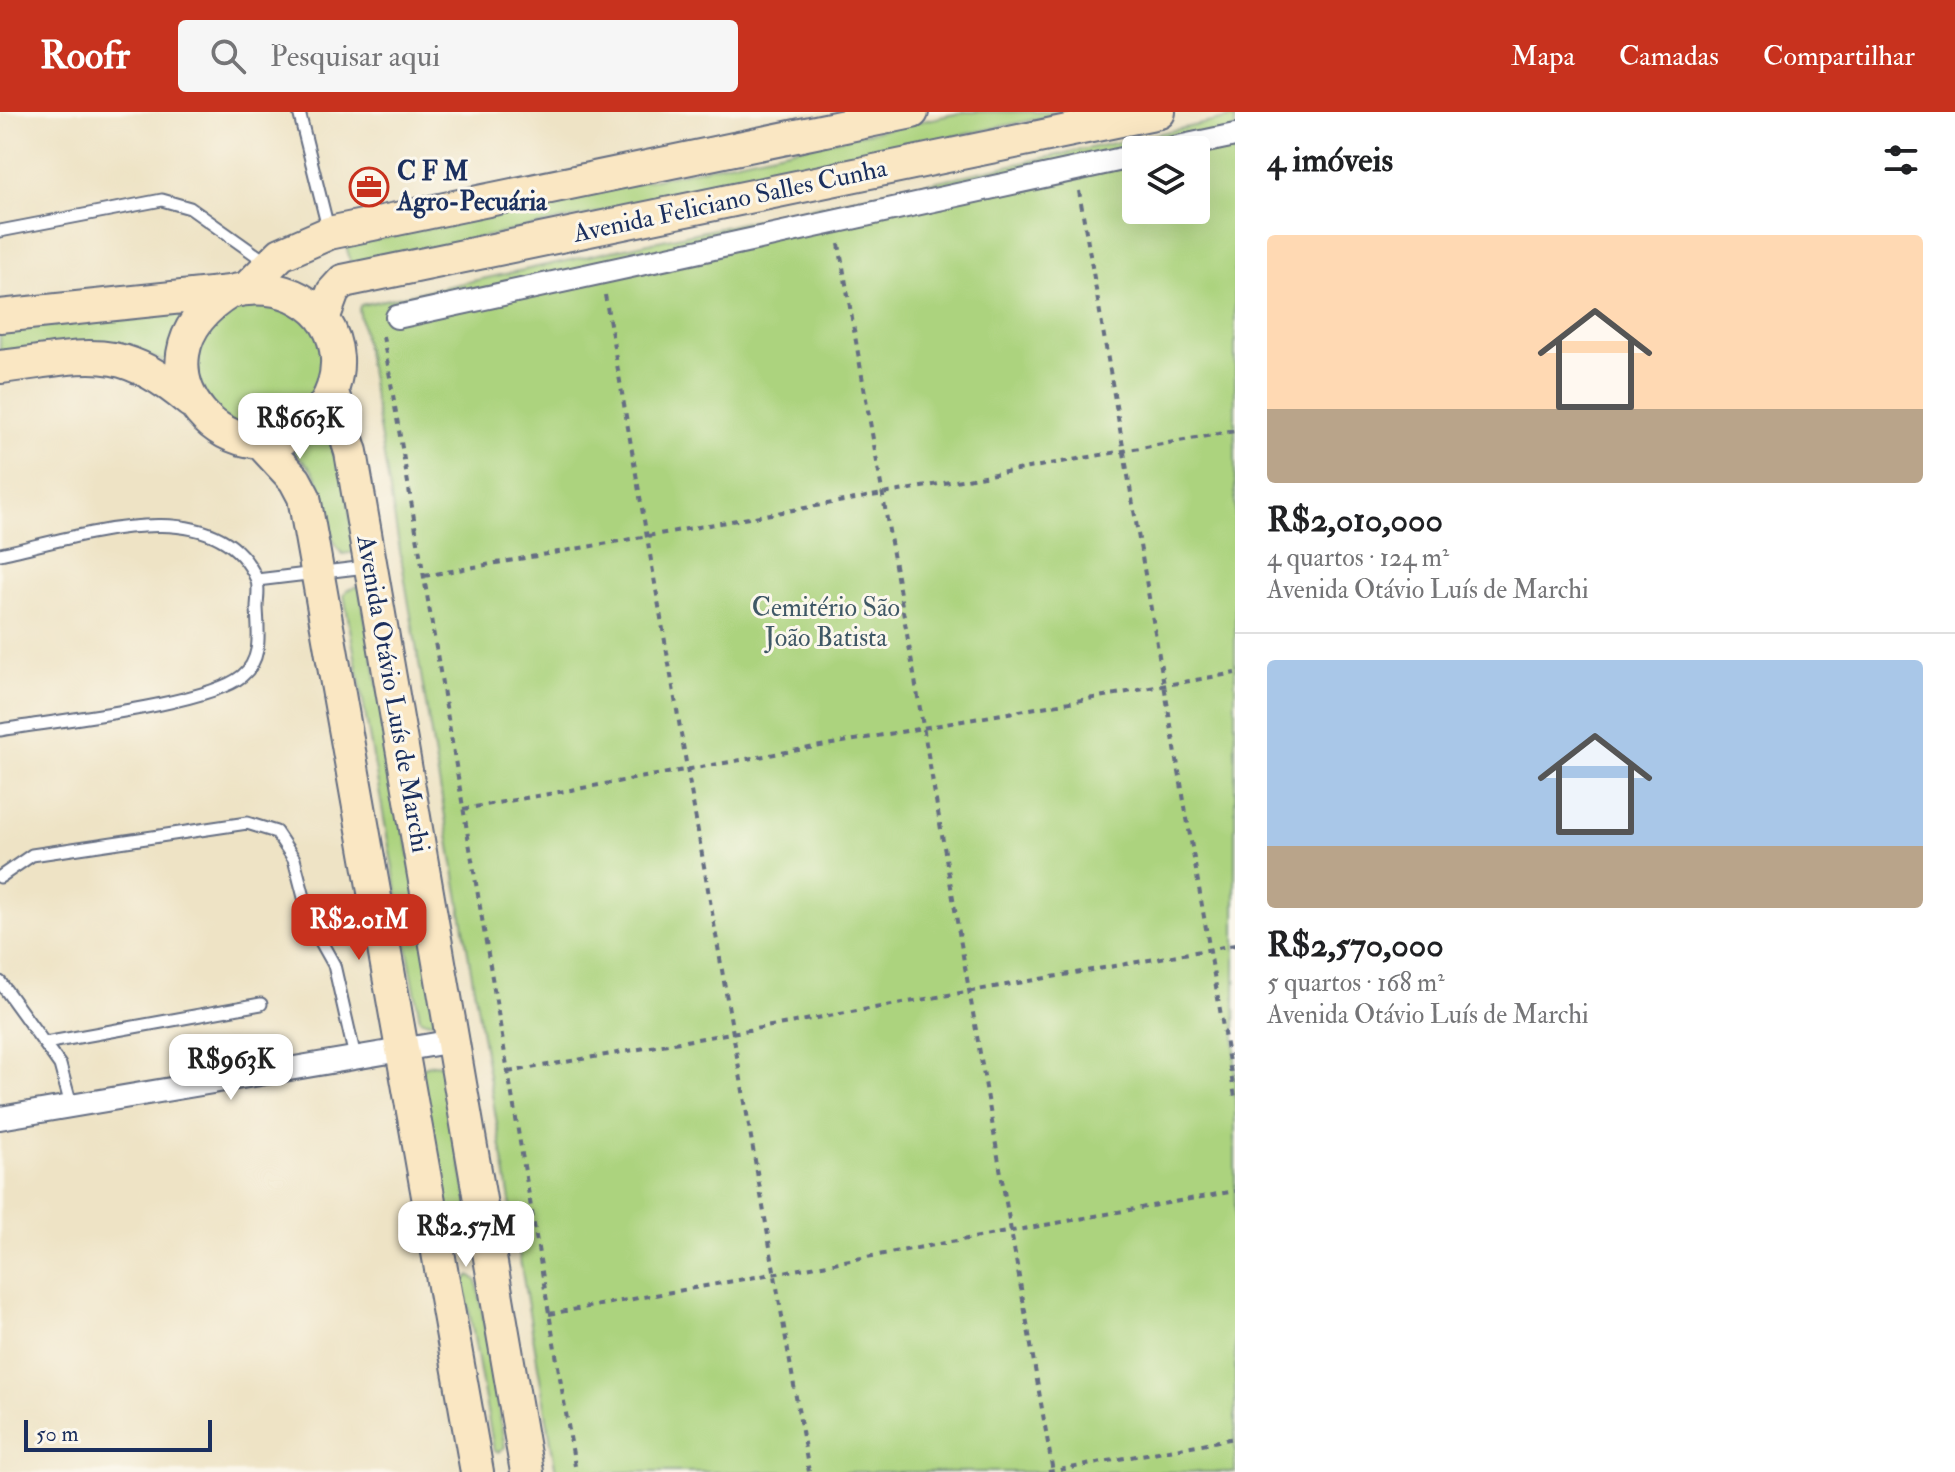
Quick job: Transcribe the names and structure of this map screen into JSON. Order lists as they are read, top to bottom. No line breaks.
{"streets":{"main road":["Avenida Feliciano Salles Cunha","Avenida Otávio Luís de Marchi"]},"crossings":[["Avenida Feliciano Salles Cunha","Avenida Otávio Luís de Marchi"]],"parks":["Cemitério São João Batista"],"places":{"office":["C F M Agro-Pecuária"]},"scale_bar":"50 m","page":{"header":"Roofr","search":"Pesquisar aqui","nav":["Mapa","Camadas","Compartilhar"],"heading":"4 imóveis","list":[{"name":"R$2,010,000","note":"4 quartos · 124 m² · Avenida Otávio Luís de Marchi"},{"name":"R$2,570,000","note":"5 quartos · 168 m² · Avenida Otávio Luís de Marchi"}],"price":["R$663K","R$2.01M","R$963K","R$2.57M"],"scale":"50 m"}}
